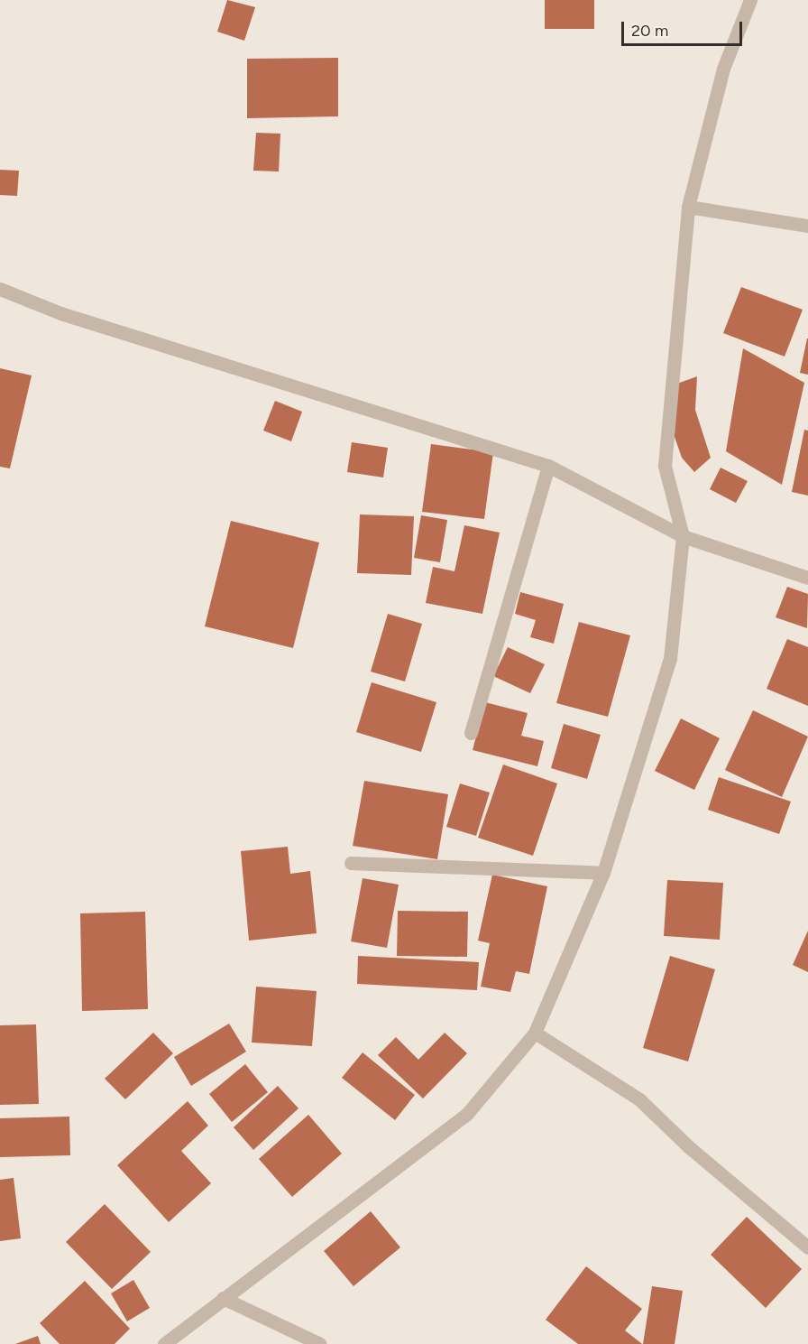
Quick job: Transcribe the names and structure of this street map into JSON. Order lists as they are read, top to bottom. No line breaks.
{"scale_bar":"20 m"}
